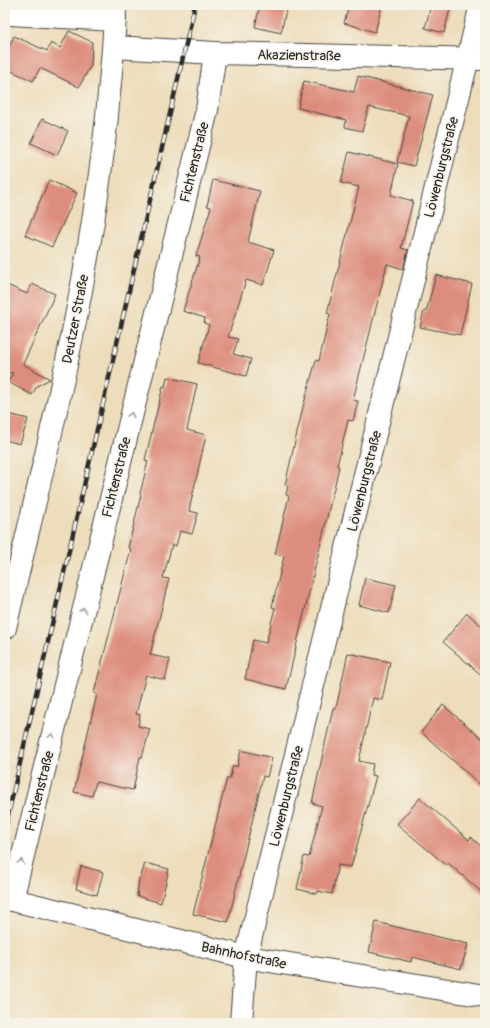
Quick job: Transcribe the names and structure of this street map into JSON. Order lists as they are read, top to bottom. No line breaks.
{"streets":{"street":["Akazienstraße","Fichtenstraße","Löwenburgstraße","Deutzer Straße","Bahnhofstraße"]},"crossings":[["Akazienstraße","Fichtenstraße"],["Akazienstraße","Löwenburgstraße"],["Akazienstraße","Deutzer Straße"],["Fichtenstraße","Bahnhofstraße"],["Löwenburgstraße","Bahnhofstraße"]],"one_way":["Fichtenstraße"]}
